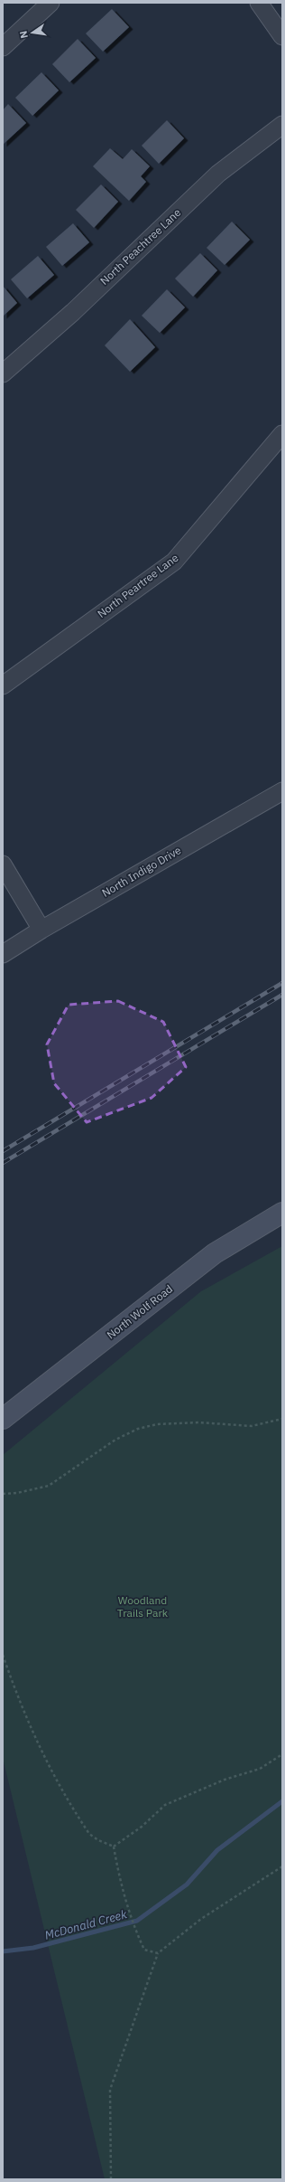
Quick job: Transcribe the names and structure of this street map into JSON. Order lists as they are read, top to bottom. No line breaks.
{"streets":{"main road":["North Wolf Road"],"street":["North Peachtree Lane","North Peartree Lane","North Indigo Drive"]},"water":["McDonald Creek"],"parks":["Woodland Trails Park"],"north":"left"}
